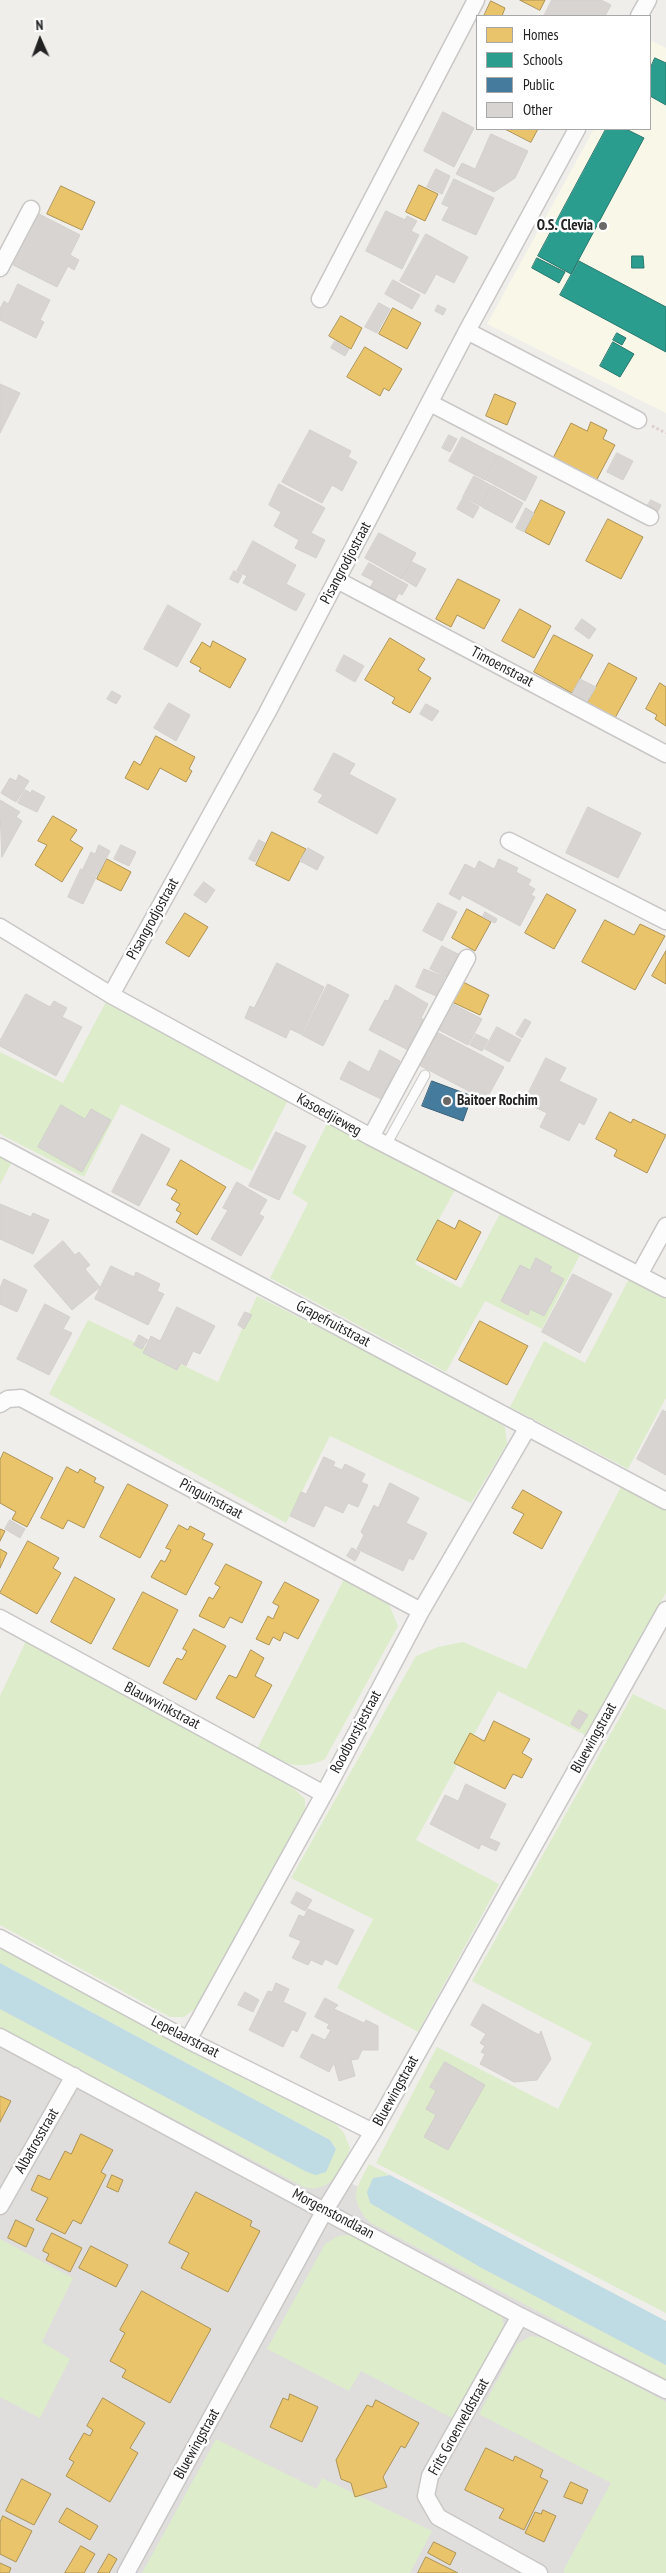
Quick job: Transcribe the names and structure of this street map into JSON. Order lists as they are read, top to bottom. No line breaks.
{"streets":{"street":["Pisangrodjostraat","Timoenstraat","Kasoedjieweg","Grapefruitstraat","Pinguinstraat","Blauwvinkstraat","Roodborstjestraat","Bluewingstraat","Lepelaarstraat","Albatrosstraat","Morgenstondlaan","Frits Groenveldstraat"]},"crossings":[["Pisangrodjostraat","Timoenstraat"],["Pisangrodjostraat","Kasoedjieweg"],["Grapefruitstraat","Roodborstjestraat"],["Pinguinstraat","Roodborstjestraat"],["Blauwvinkstraat","Roodborstjestraat"],["Roodborstjestraat","Lepelaarstraat"],["Bluewingstraat","Lepelaarstraat"],["Bluewingstraat","Morgenstondlaan"],["Albatrosstraat","Morgenstondlaan"],["Morgenstondlaan","Frits Groenveldstraat"]],"places":["O.S. Clevia","Baitoer Rochim"],"legend":["Homes","Schools","Public","Other"],"north":"top"}
